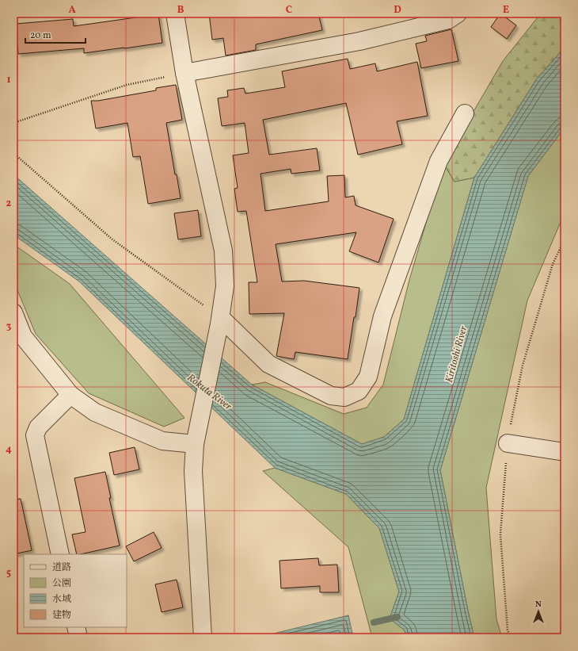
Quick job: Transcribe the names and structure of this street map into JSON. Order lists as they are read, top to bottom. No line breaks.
{"water":["Kiritoshi River","Rokuta River"],"legend":["道路","公園","水域","建物"],"scale_bar":"20 m","north":"top","grid":{"columns":["A","B","C","D","E"],"rows":["1","2","3","4","5"]}}
